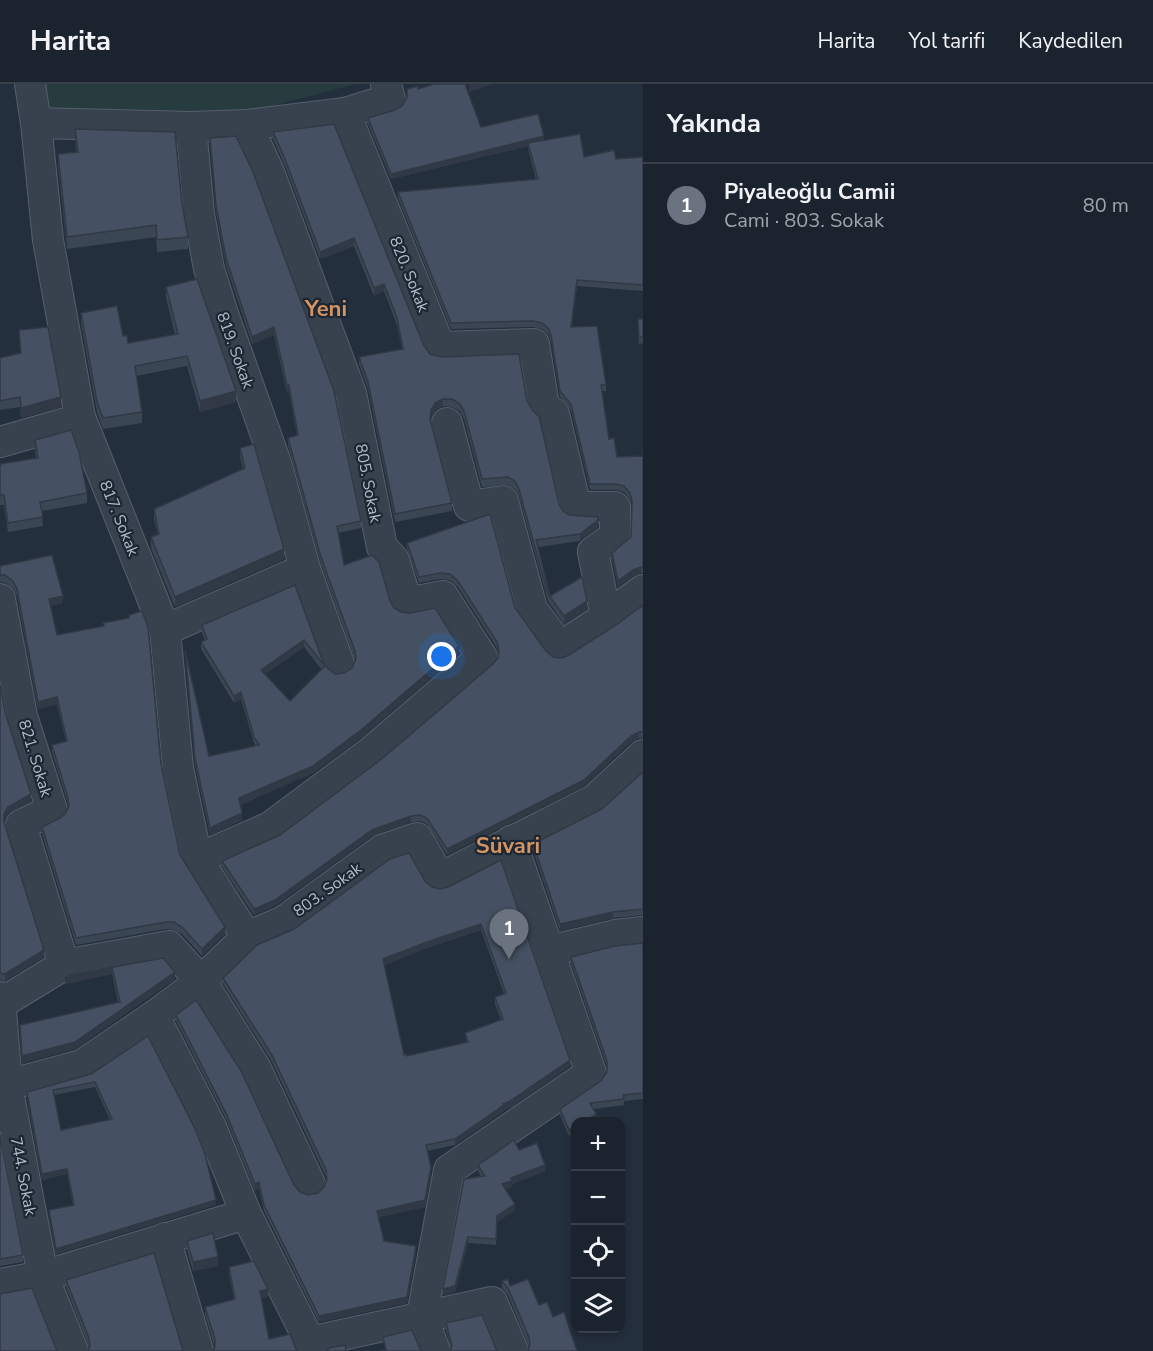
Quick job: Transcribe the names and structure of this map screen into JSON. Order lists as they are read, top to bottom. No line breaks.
{"streets":{"street":["820. Sokak","819. Sokak","805. Sokak","817. Sokak","821. Sokak","803. Sokak","744. Sokak"]},"crossings":[["805. Sokak","817. Sokak"],["817. Sokak","803. Sokak"],["803. Sokak","744. Sokak"]],"districts":["Yeni","Süvari"],"page":{"header":"Harita","nav":["Harita","Yol tarifi","Kaydedilen"],"heading":"Yakında","list":[{"mark":"1","name":"Piyaleoğlu Camii","note":"Cami · 803. Sokak","value":"80 m"}],"pins":"1","map_buttons":["+","−"]}}
